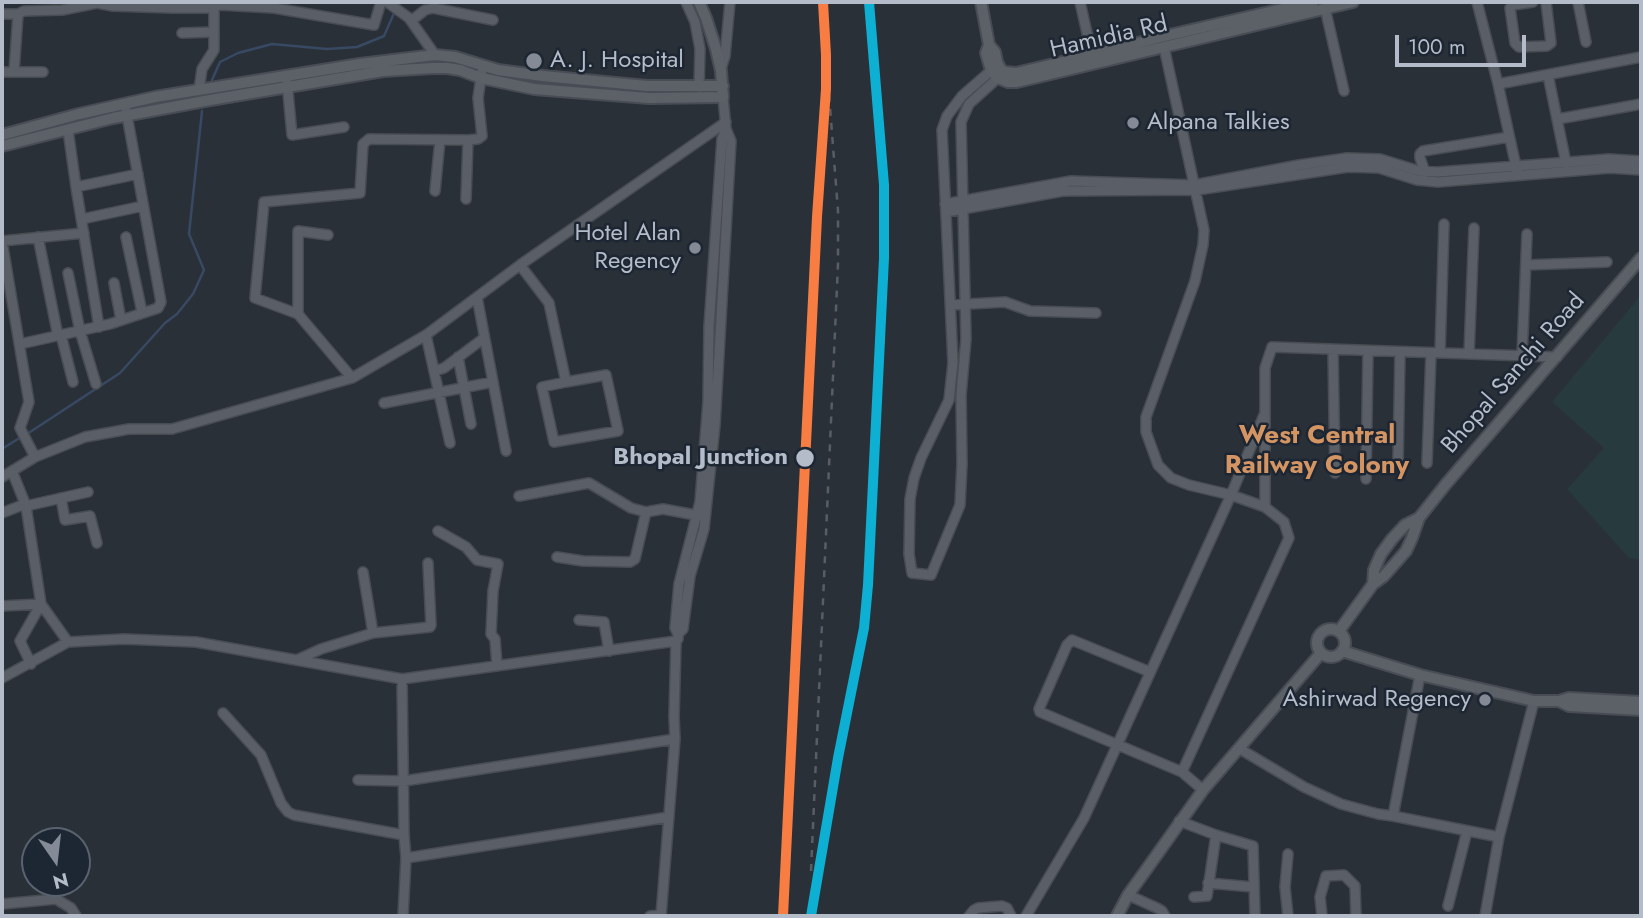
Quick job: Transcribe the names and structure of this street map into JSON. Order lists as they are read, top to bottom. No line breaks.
{"streets":{"main road":["Hamidia Rd","Bhopal Sanchi Road"]},"districts":["West Central Railway Colony"],"places":["A. J. Hospital","Alpana Talkies","Hotel Alan Regency","Bhopal Junction","Ashirwad Regency"],"scale_bar":"100 m","north":"bottom"}
